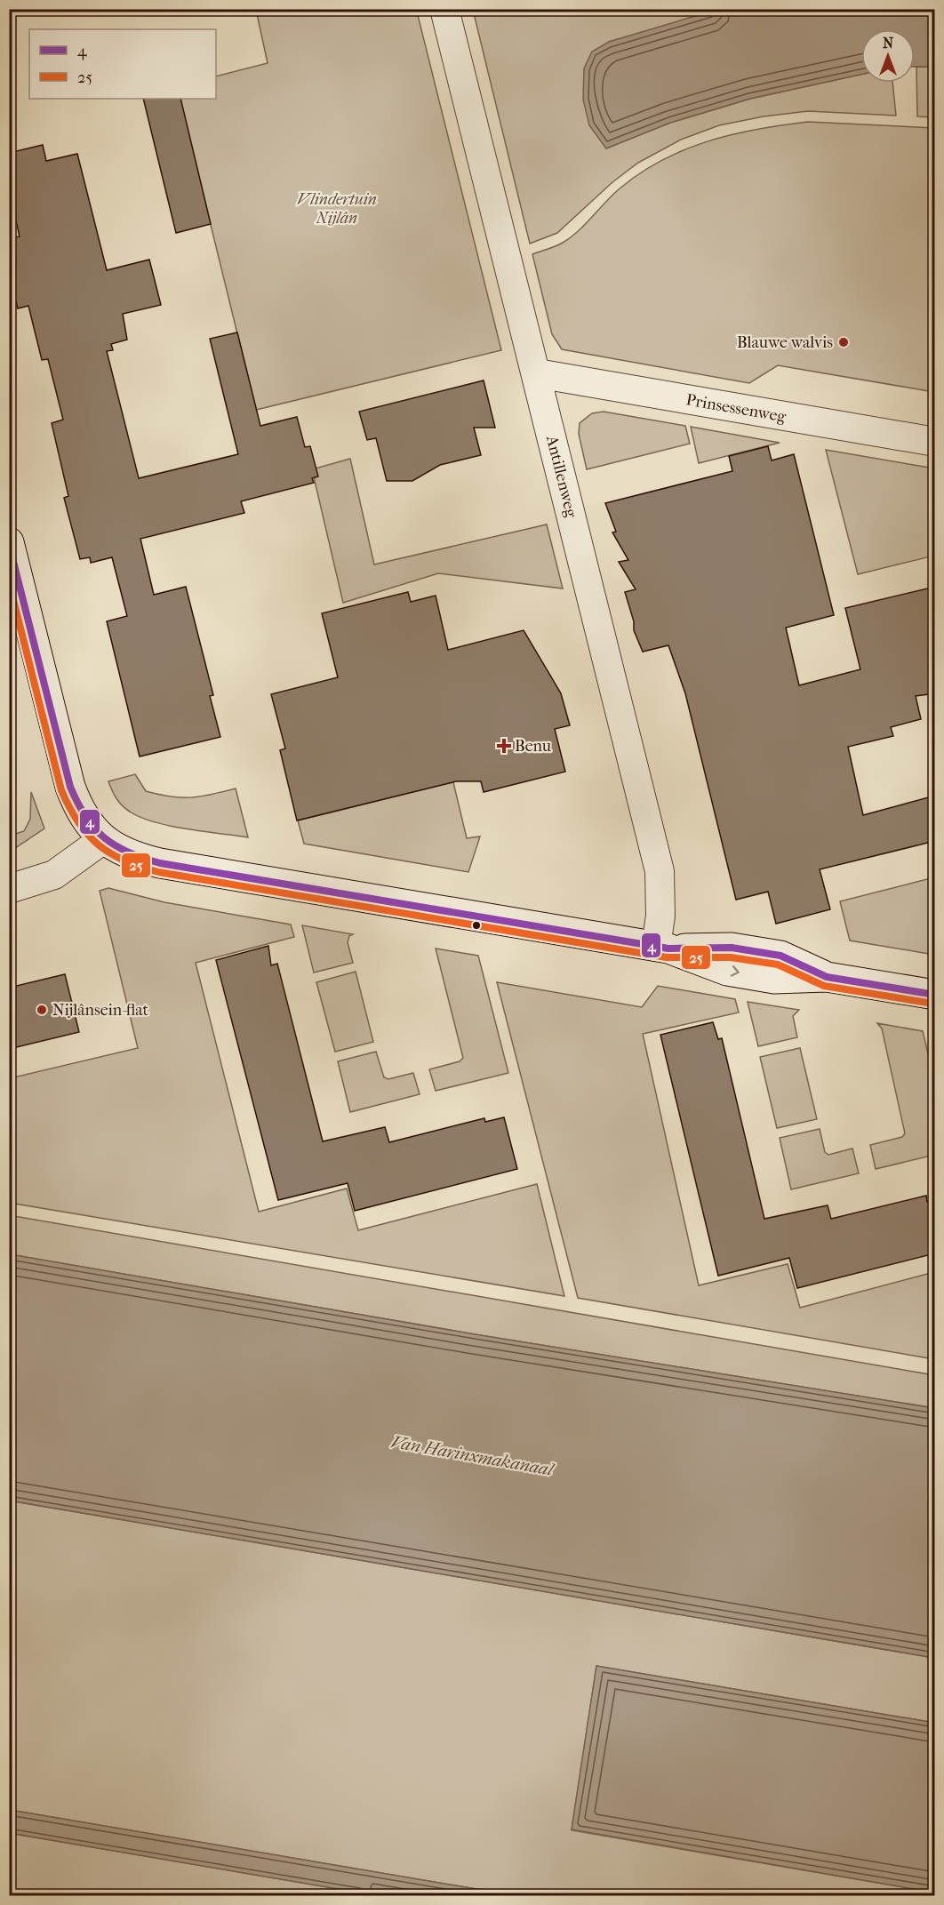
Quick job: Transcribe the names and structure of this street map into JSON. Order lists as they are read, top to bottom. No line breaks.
{"streets":{"street":["Prinsessenweg","Antillenweg"]},"crossings":[["Prinsessenweg","Antillenweg"]],"water":["Van Harinxmakanaal"],"parks":["Vlindertuin Nijlân"],"places":{"other":["Blauwe walvis","Nijlânsein-flat"],"health":["Benu"]},"lines":["transit line 4","transit line 25"],"legend":["4","25"],"north":"top"}
